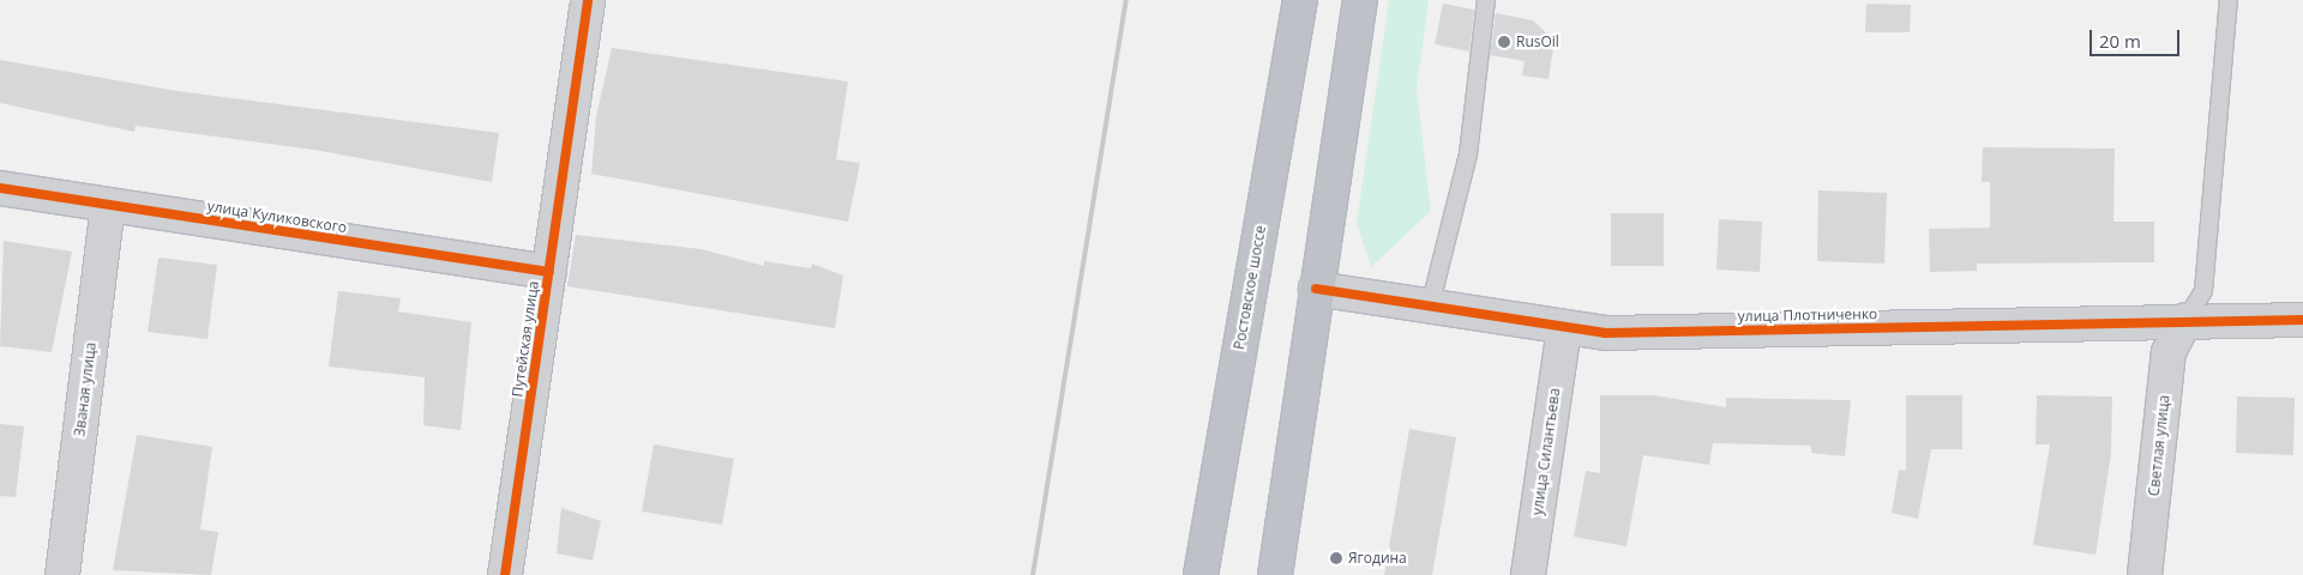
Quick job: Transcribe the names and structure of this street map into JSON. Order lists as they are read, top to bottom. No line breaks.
{"streets":{"highway":["Ростовское шоссе"],"street":["улица Куликовского","улица Плотниченко","Путейская улица","Званая улица","Светлая улица","улица Силантьева"]},"crossings":[["улица Куликовского","Путейская улица"],["улица Куликовского","Званая улица"],["улица Плотниченко","Светлая улица"],["улица Плотниченко","улица Силантьева"]],"places":["RusOil","Ягодина"],"scale_bar":"20 m"}
